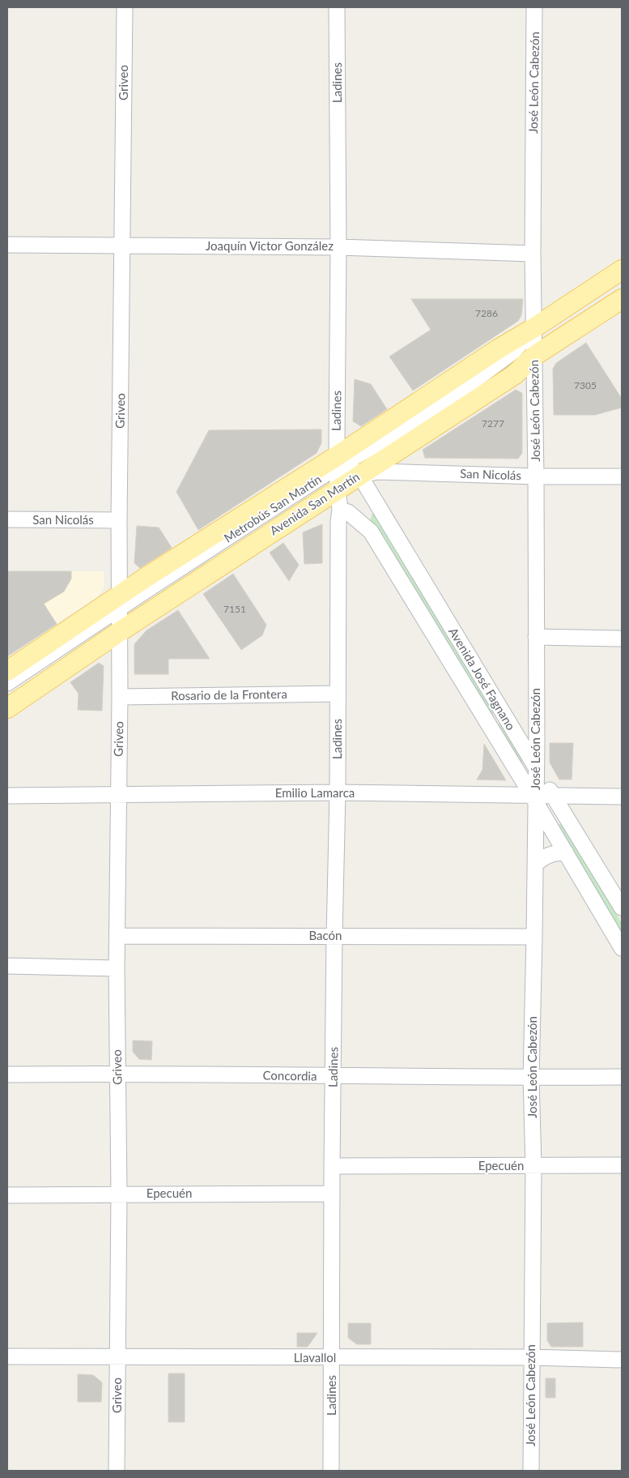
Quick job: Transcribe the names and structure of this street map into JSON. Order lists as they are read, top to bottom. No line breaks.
{"streets":{"main road":["Avenida San Martín"],"street":["Griveo","Ladines","José León Cabezón","Joaquín Victor González","San Nicolás","Avenida José Fagnano","Rosario de la Frontera","Emilio Lamarca","Bacón","Concordia","Epecuén","Llavallol"]},"crossings":[["Griveo","Joaquín Victor González"],["Griveo","San Nicolás"],["Griveo","Avenida San Martín"],["Griveo","Rosario de la Frontera"],["Griveo","Emilio Lamarca"],["Griveo","Bacón"],["Griveo","Concordia"],["Griveo","Epecuén"],["Griveo","Llavallol"],["Ladines","Joaquín Victor González"],["Ladines","San Nicolás"],["Ladines","Avenida San Martín"],["Ladines","Avenida José Fagnano"],["Ladines","Rosario de la Frontera"],["Ladines","Emilio Lamarca"],["Ladines","Bacón"],["Ladines","Concordia"],["Ladines","Epecuén"],["Ladines","Llavallol"],["José León Cabezón","Joaquín Victor González"],["José León Cabezón","San Nicolás"],["José León Cabezón","Avenida San Martín"],["José León Cabezón","Avenida José Fagnano"],["José León Cabezón","Emilio Lamarca"],["José León Cabezón","Bacón"],["José León Cabezón","Concordia"],["José León Cabezón","Epecuén"],["José León Cabezón","Llavallol"],["San Nicolás","Avenida San Martín"],["San Nicolás","Avenida José Fagnano"],["Avenida San Martín","Avenida José Fagnano"],["Avenida José Fagnano","Emilio Lamarca"]],"house_numbers":["7286","7305","7277","7151"]}
